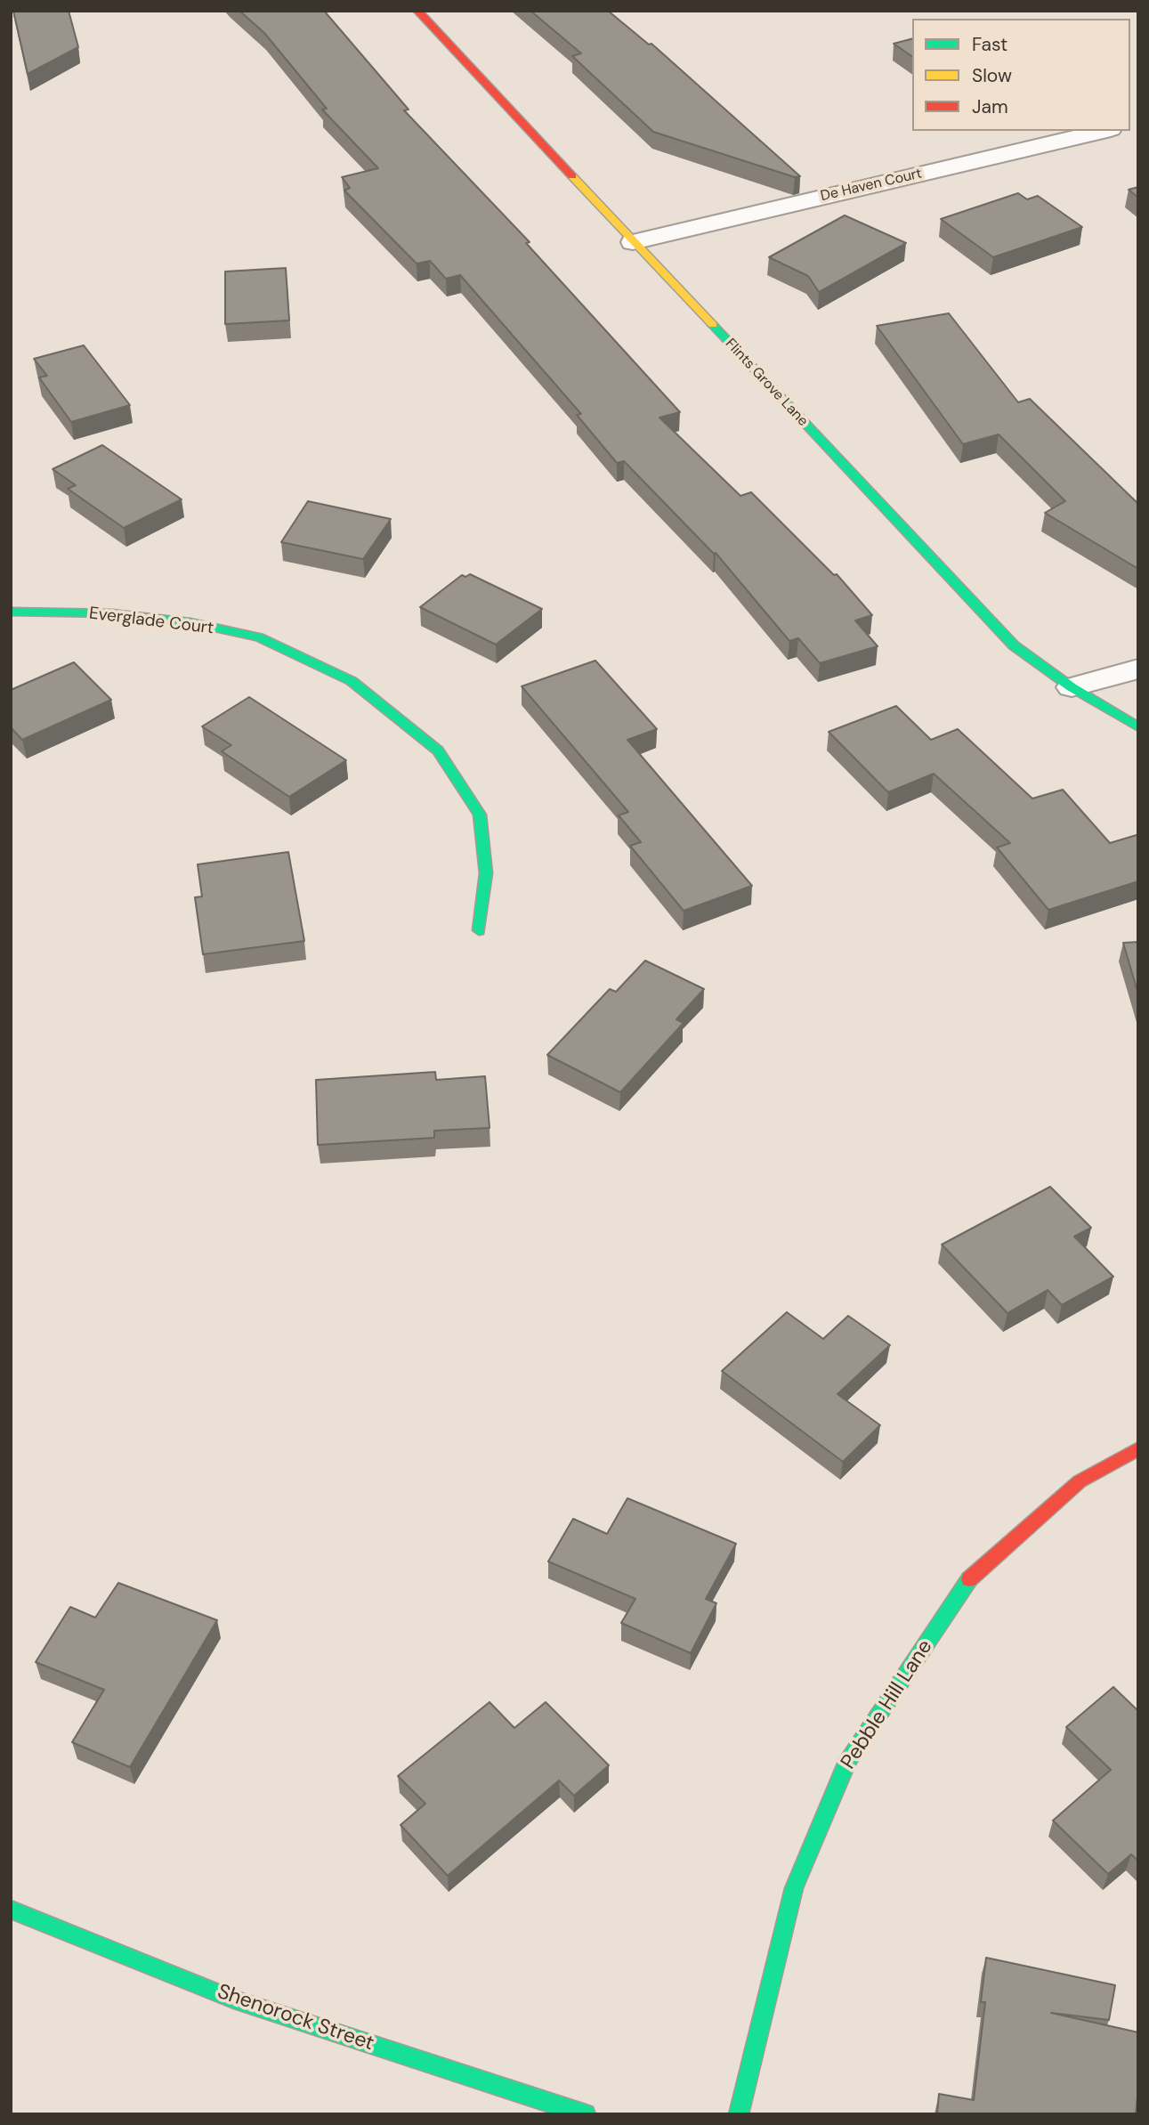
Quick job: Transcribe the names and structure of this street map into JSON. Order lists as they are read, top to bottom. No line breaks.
{"streets":{"street":["De Haven Court","Flints Grove Lane","Everglade Court","Pebble Hill Lane","Shenorock Street"]},"crossings":[["De Haven Court","Flints Grove Lane"]],"legend":["Fast","Slow","Jam"]}
